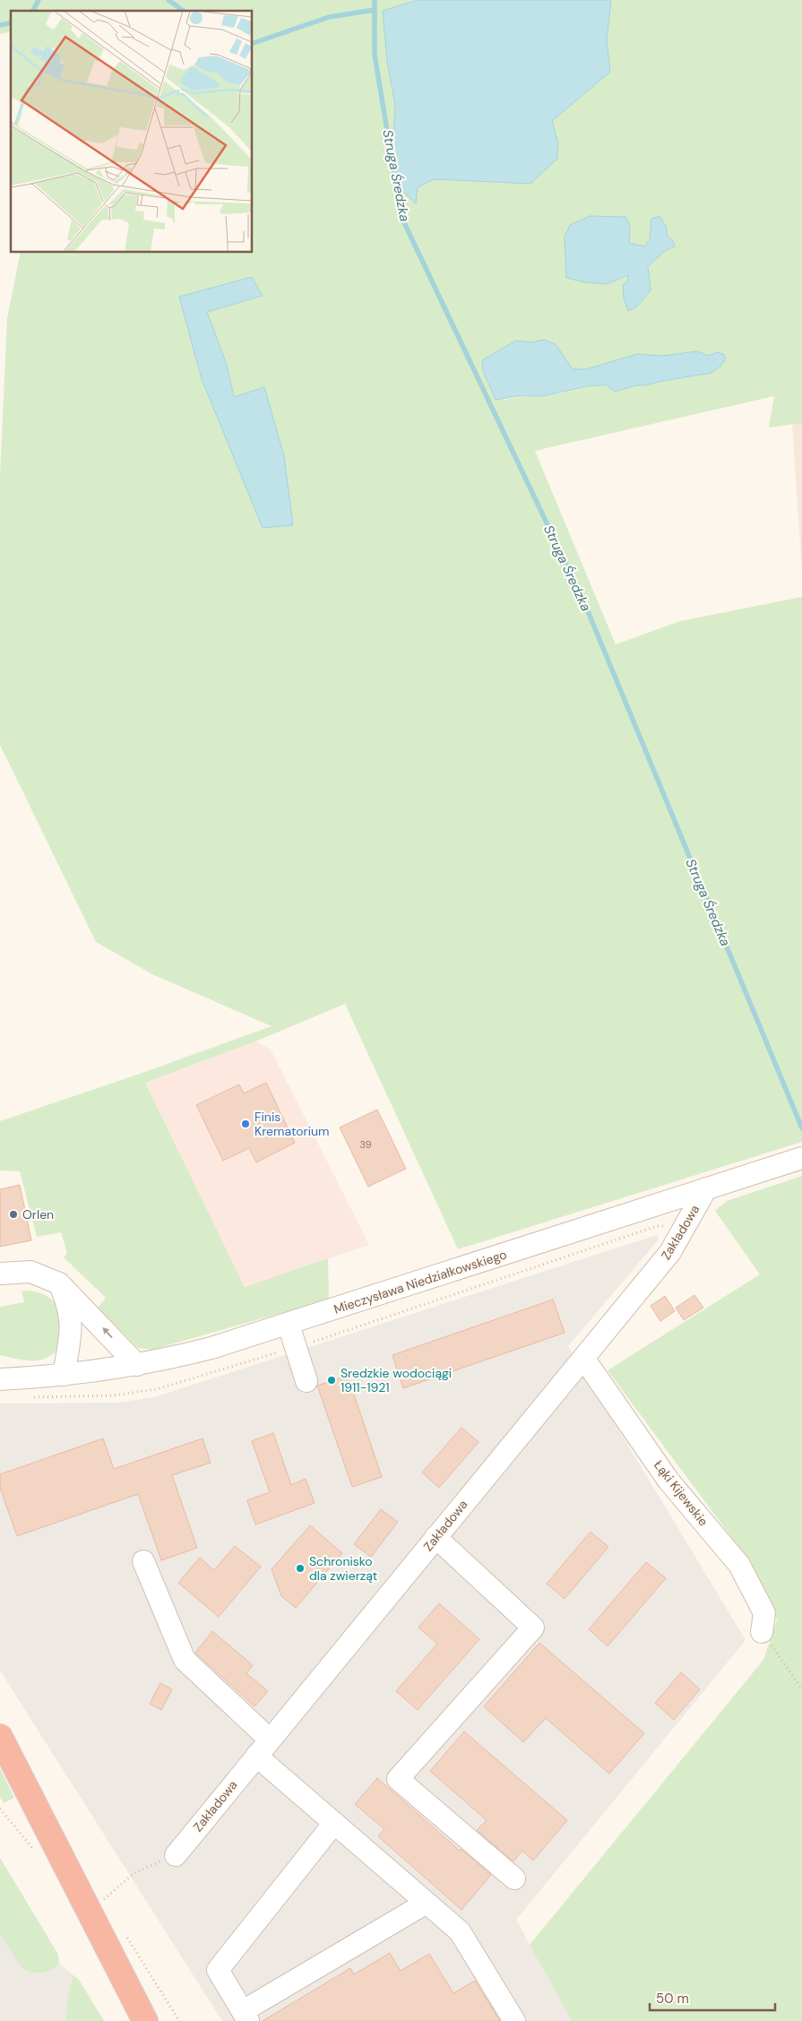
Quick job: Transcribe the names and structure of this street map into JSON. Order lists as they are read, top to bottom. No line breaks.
{"streets":{"street":["Zakładowa","Mieczysława Niedziałkowskiego","Łąki Kijewskie"]},"crossings":[["Zakładowa","Mieczysława Niedziałkowskiego"],["Zakładowa","Łąki Kijewskie"]],"water":["Struga Średzka"],"places":["Finis Krematorium","Orlen","Sredzkie wodociągi 1911-1921","Schronisko dla zwierząt"],"house_numbers":["39"],"scale_bar":"50 m"}
